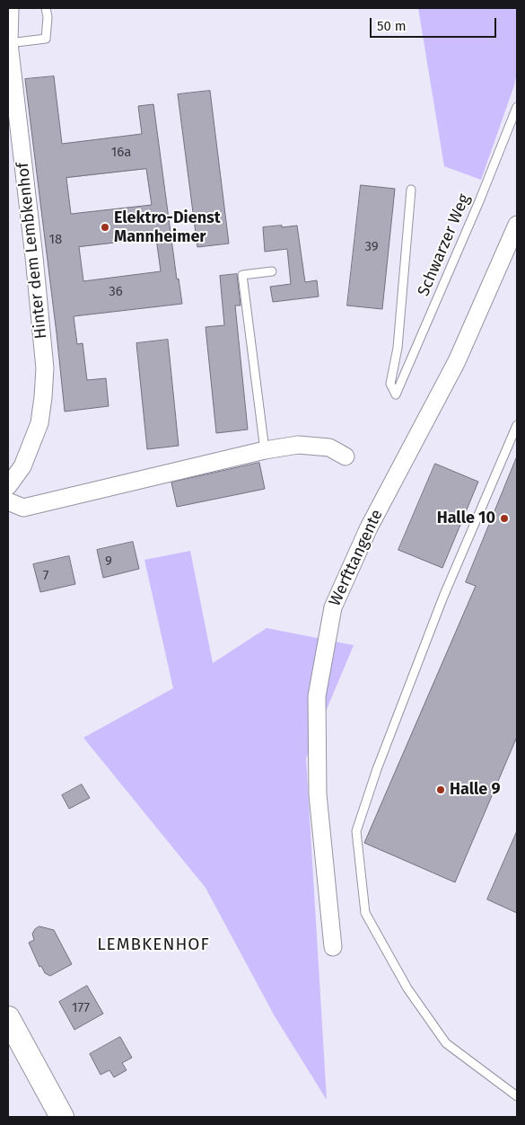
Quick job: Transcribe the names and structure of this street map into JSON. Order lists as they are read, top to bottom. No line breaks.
{"streets":{"street":["Hinter dem Lembkenhof","Werfttangente"],"lane":["Schwarzer Weg"]},"districts":["LEMBKENHOF"],"places":["Elektro-Dienst Mannheimer","Halle 10","Halle 9"],"house_numbers":["16a","18","39","36","9","7","177"],"scale_bar":"50 m"}
